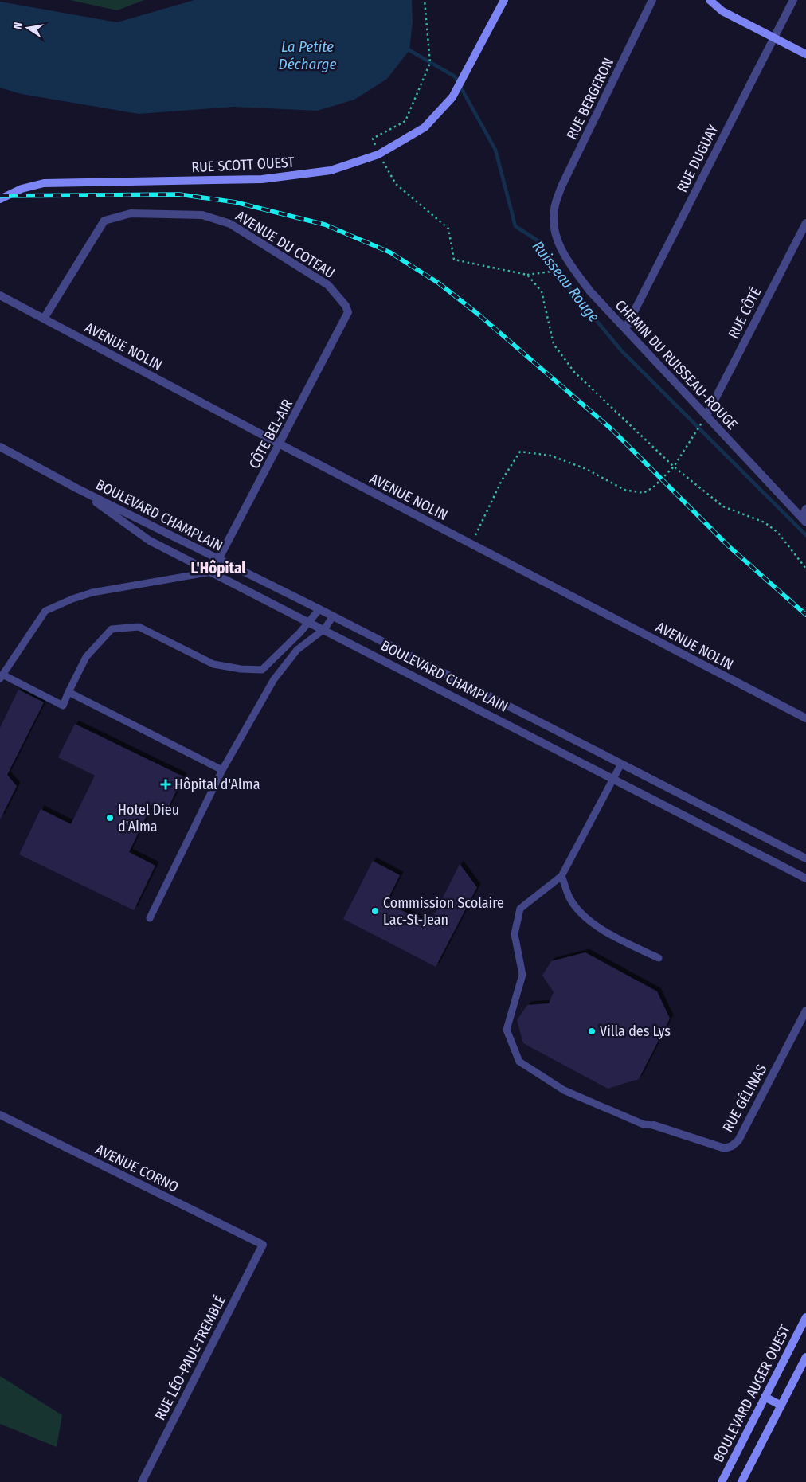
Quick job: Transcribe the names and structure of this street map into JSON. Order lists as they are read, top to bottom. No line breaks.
{"streets":{"street":["RUE BERGERON","RUE DUGUAY","RUE SCOTT OUEST","AVENUE DU COTEAU","RUE CÔTÉ","AVENUE NOLIN","CHEMIN DU RUISSEAU-ROUGE","CÔTE BEL-AIR","BOULEVARD CHAMPLAIN","RUE GÉLINAS","AVENUE CORNO","RUE LÉO-PAUL-TREMBLÉ","BOULEVARD AUGER OUEST"]},"crossings":[["RUE BERGERON","CHEMIN DU RUISSEAU-ROUGE"],["RUE DUGUAY","CHEMIN DU RUISSEAU-ROUGE"],["AVENUE DU COTEAU","AVENUE NOLIN"],["AVENUE DU COTEAU","CÔTE BEL-AIR"],["RUE CÔTÉ","CHEMIN DU RUISSEAU-ROUGE"],["AVENUE NOLIN","CÔTE BEL-AIR"],["CÔTE BEL-AIR","BOULEVARD CHAMPLAIN"],["AVENUE CORNO","RUE LÉO-PAUL-TREMBLÉ"]],"districts":["L'Hôpital"],"water":["La Petite Décharge","Ruisseau Rouge"],"places":{"health":["Hôpital d'Alma"],"other":["Hotel Dieu d'Alma","Commission Scolaire Lac-St-Jean","Villa des Lys"]},"north":"left"}
